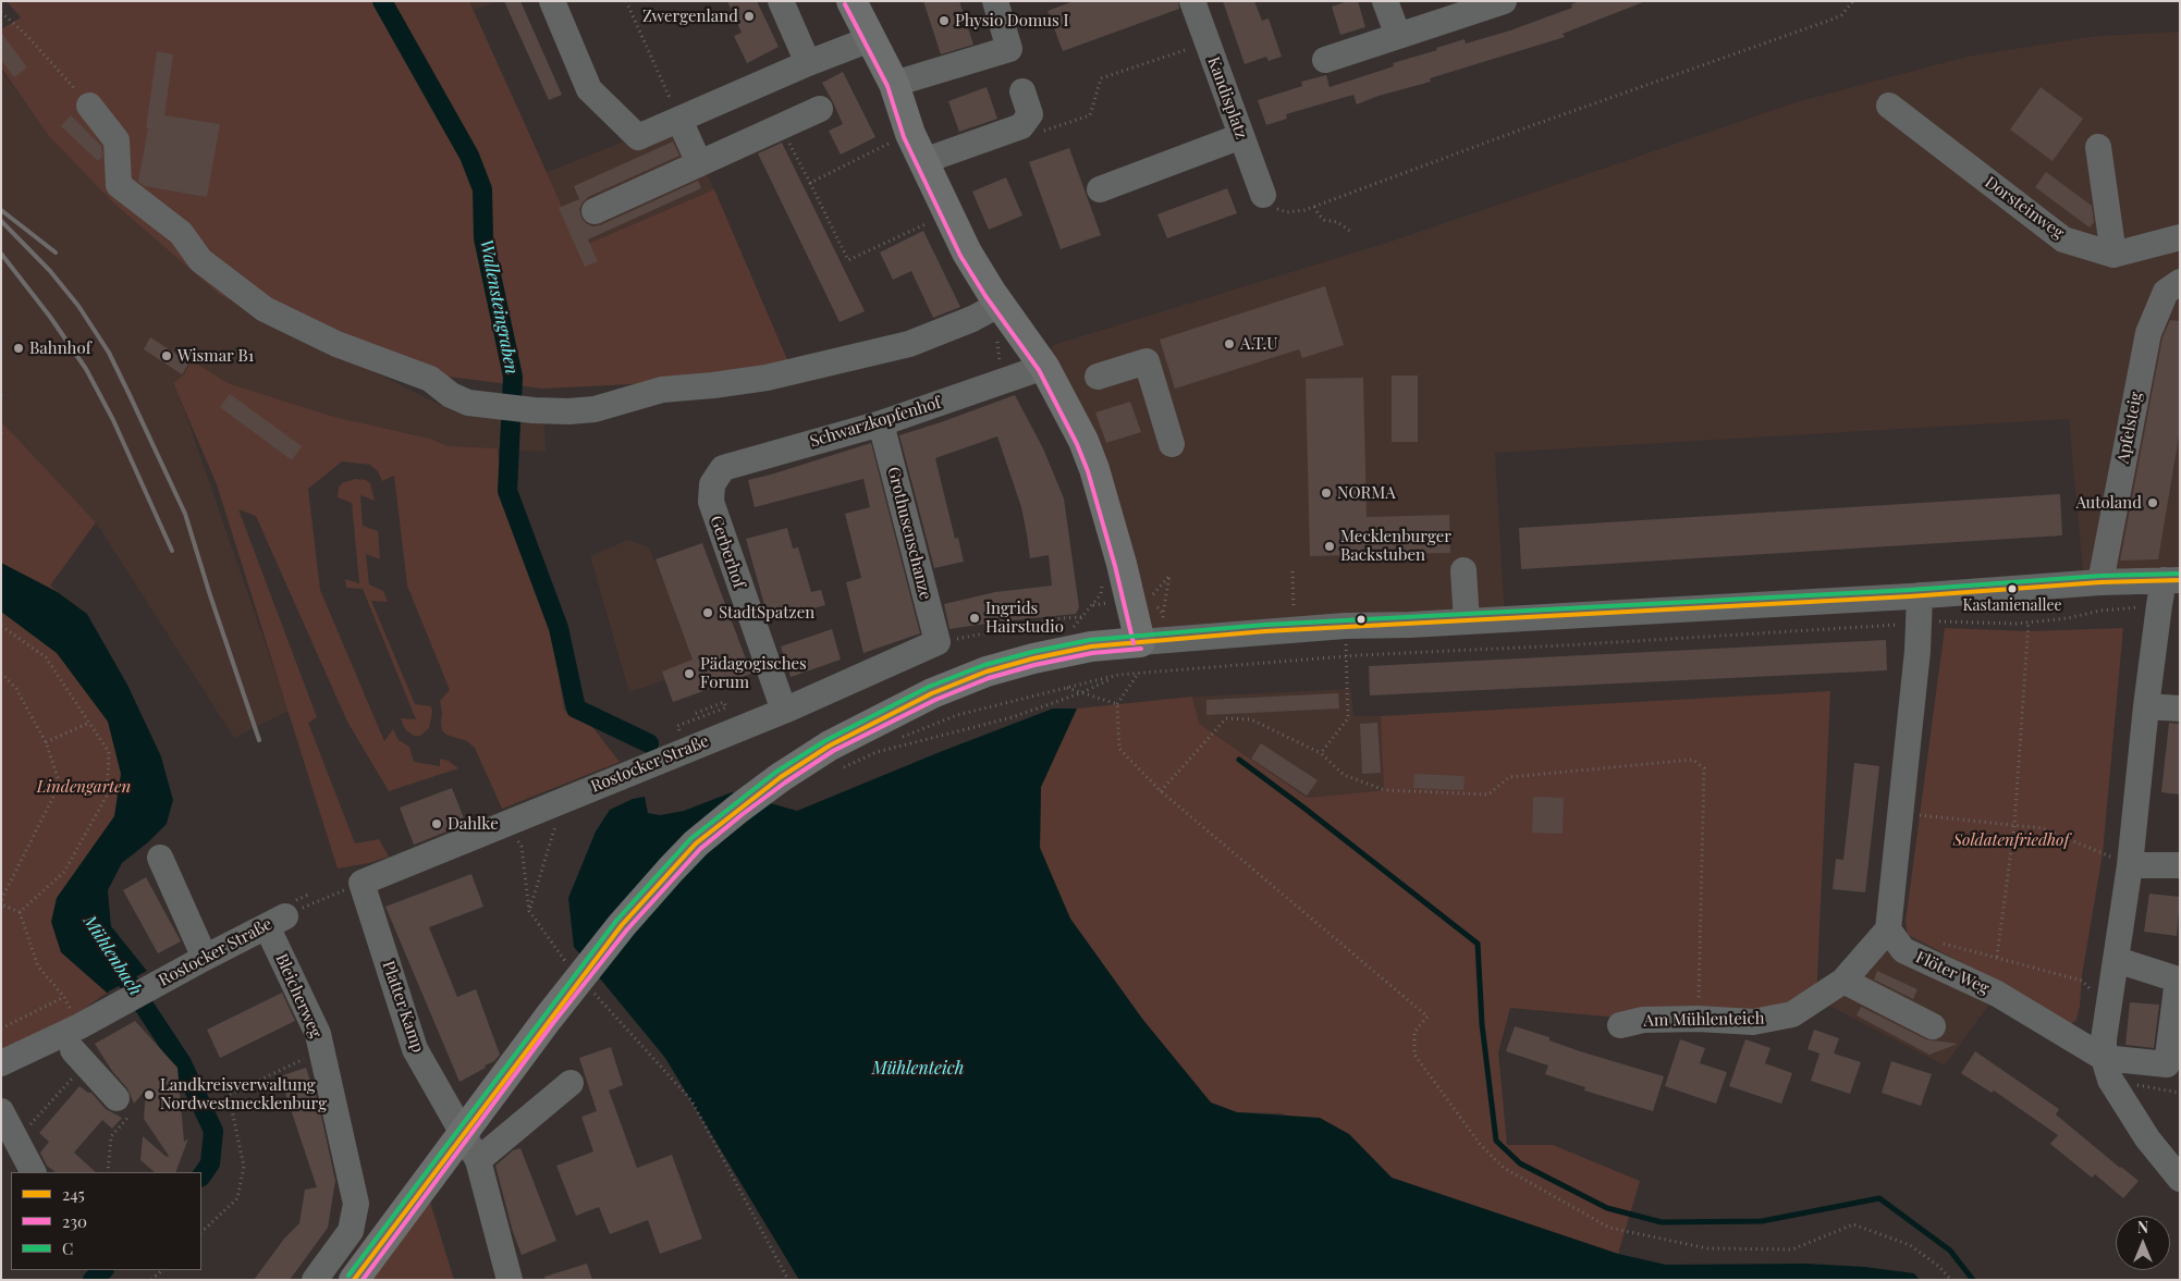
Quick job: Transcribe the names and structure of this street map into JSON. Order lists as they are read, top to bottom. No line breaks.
{"streets":{"street":["Kandisplatz","Dorsteinweg","Schwarzkopfenhof","Apfelsteig","Grothusenschanze","Gerberhof","Rostocker Straße","Flöter Weg","Bleicherweg","Platter Kamp","Am Mühlenteich"]},"crossings":[["Schwarzkopfenhof","Grothusenschanze"],["Schwarzkopfenhof","Gerberhof"],["Grothusenschanze","Rostocker Straße"],["Gerberhof","Rostocker Straße"],["Rostocker Straße","Bleicherweg"],["Rostocker Straße","Platter Kamp"],["Flöter Weg","Am Mühlenteich"]],"water":["Wallensteingraben","Mühlenbach","Mühlenteich"],"parks":["Lindengarten","Soldatenfriedhof"],"places":["Zwergenland","Physio Domus I","A.T.U","Bahnhof","Wismar B1","NORMA","Autoland","Mecklenburger Backstuben","Kastanienallee","StadtSpatzen","Ingrids Hairstudio","Pädagogisches Forum","Dahlke","Landkreisverwaltung Nordwestmecklenburg"],"lines":["transit line 230","transit line C","transit line 245"],"legend":["245","230","C"],"north":"top"}
